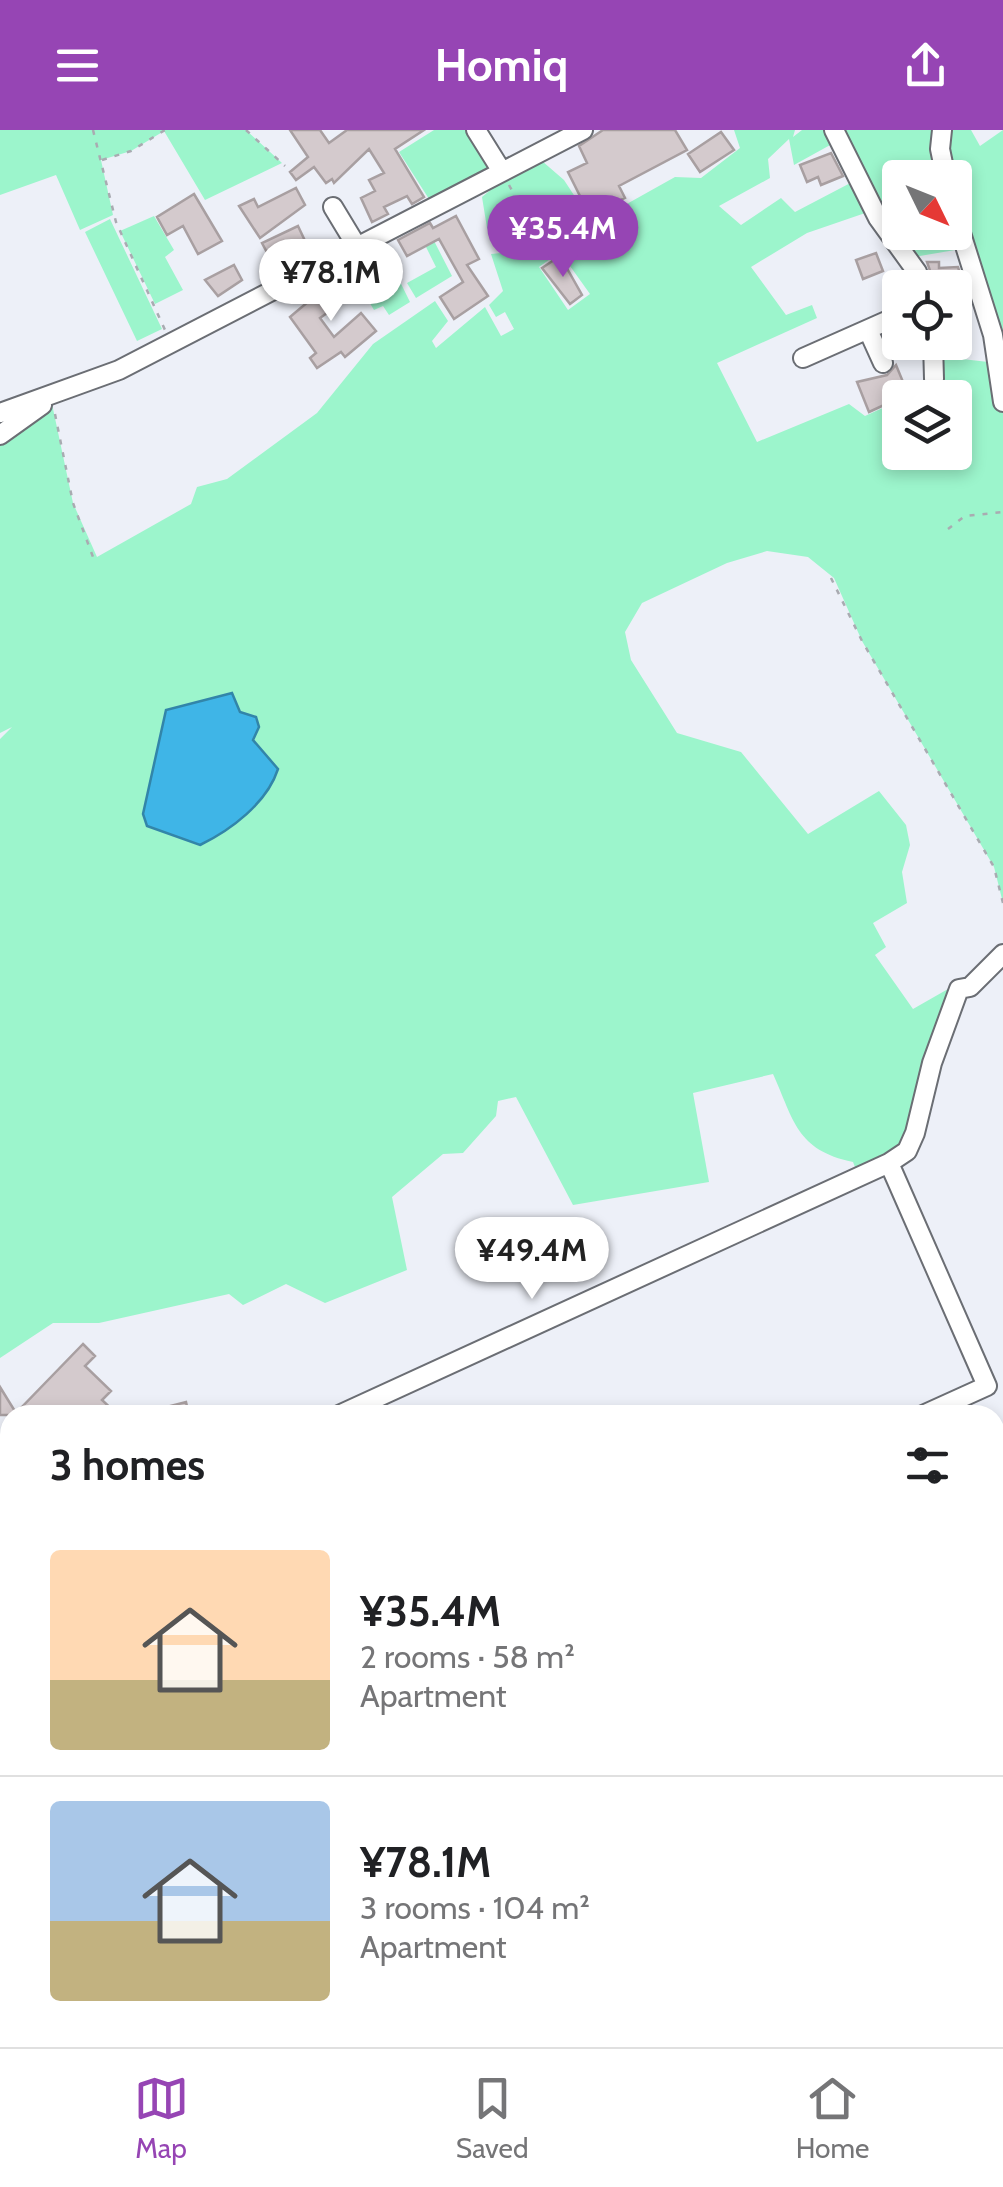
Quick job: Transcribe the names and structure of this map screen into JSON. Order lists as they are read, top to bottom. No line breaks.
{"north":"bottom right","page":{"header":"Homiq","price":["¥35.4M","¥78.1M","¥49.4M"],"heading":"3 homes","list":[{"name":"¥35.4M","note":"2 rooms · 58 m² · Apartment"},{"name":"¥78.1M","note":"3 rooms · 104 m² · Apartment"}],"tabs":["Map","Saved","Home"]}}
